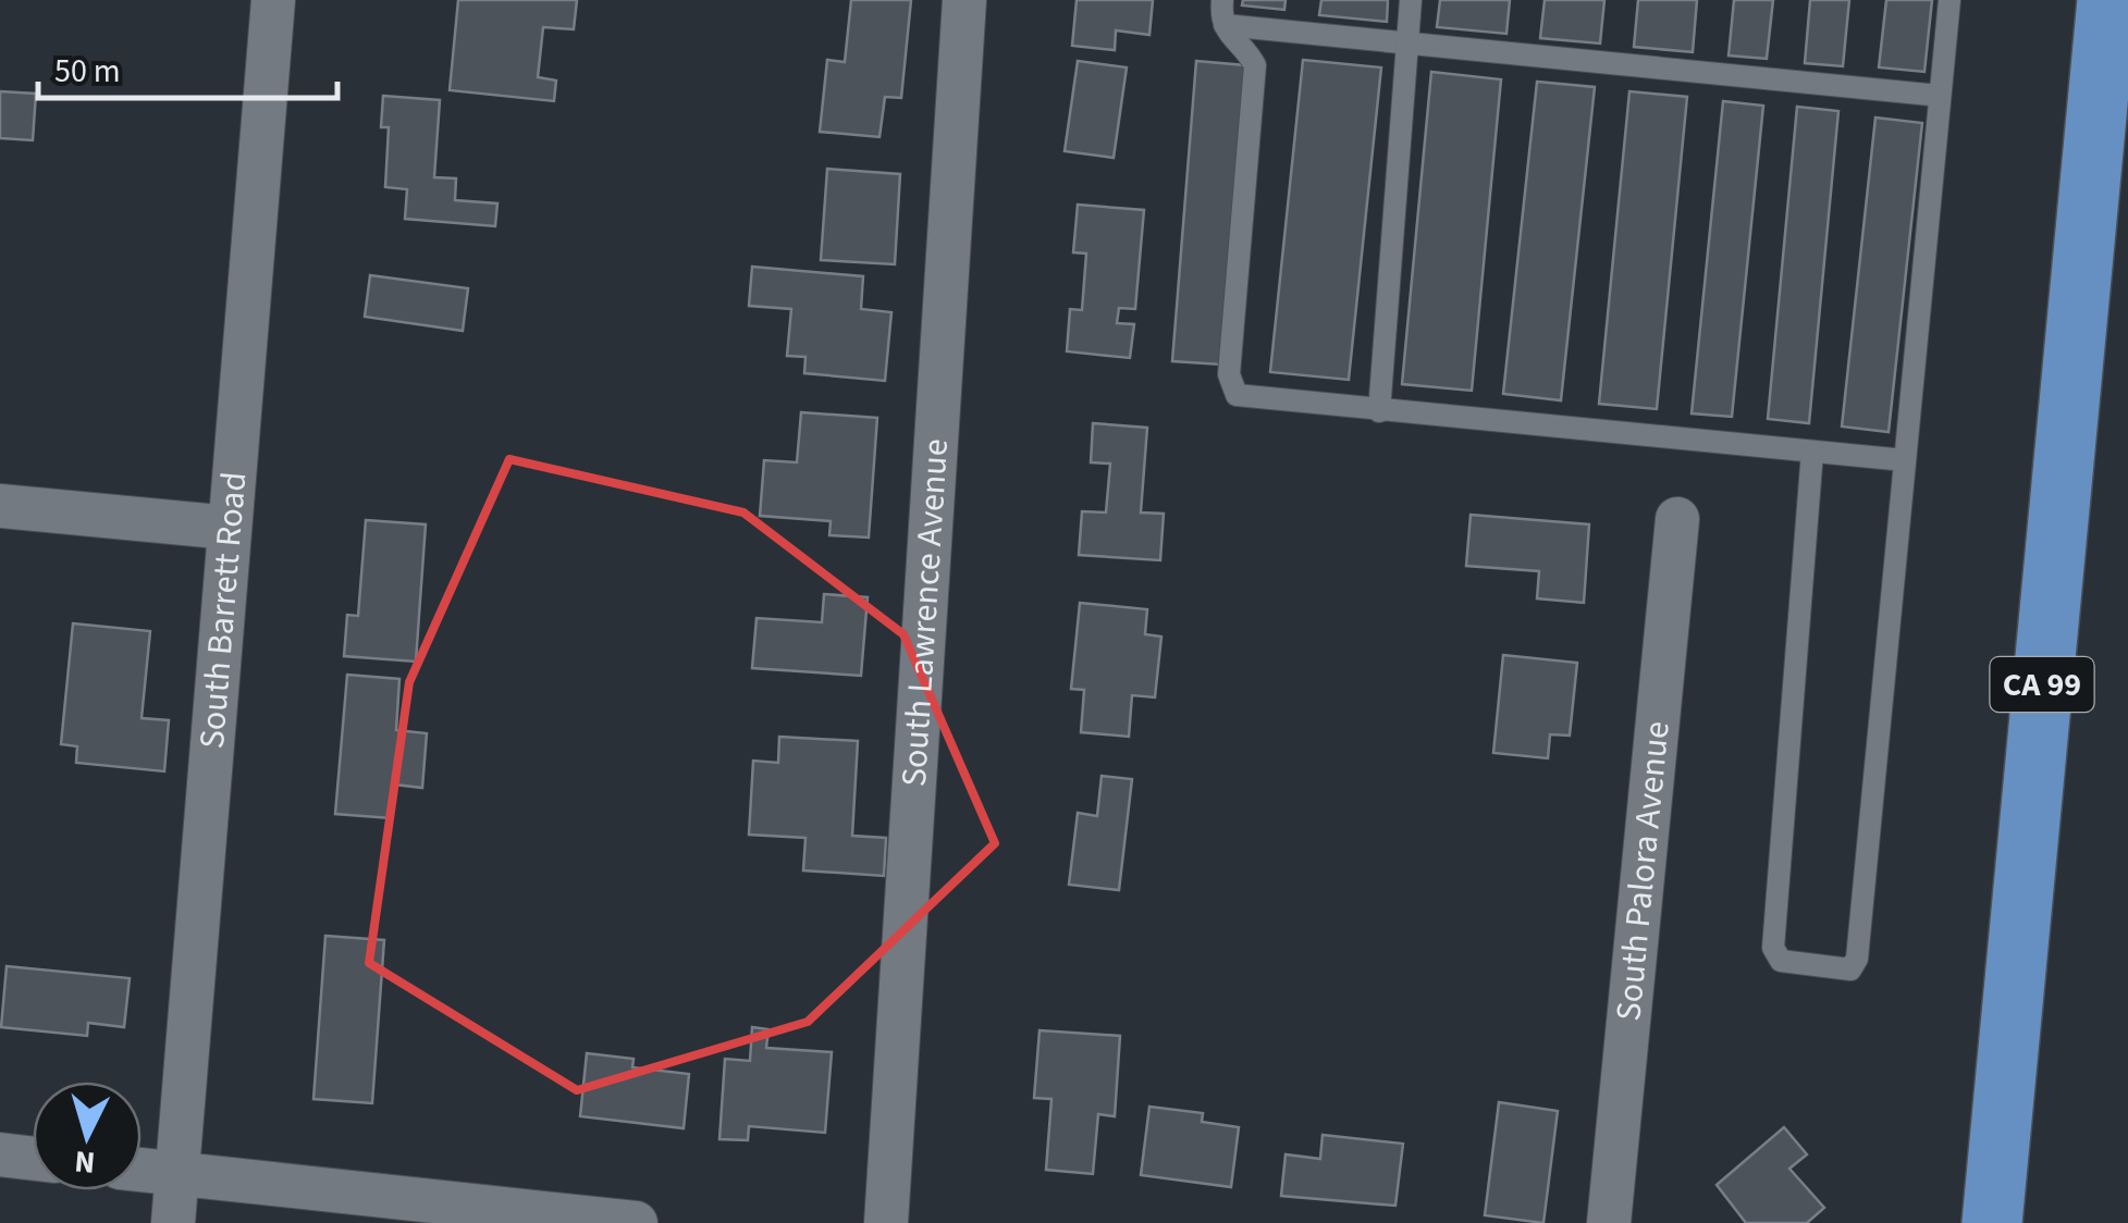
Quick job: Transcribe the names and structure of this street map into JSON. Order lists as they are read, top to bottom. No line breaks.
{"streets":{"highway":["CA 99"],"street":["South Barrett Road","South Lawrence Avenue","South Palora Avenue"]},"scale_bar":"50 m","north":"bottom"}
